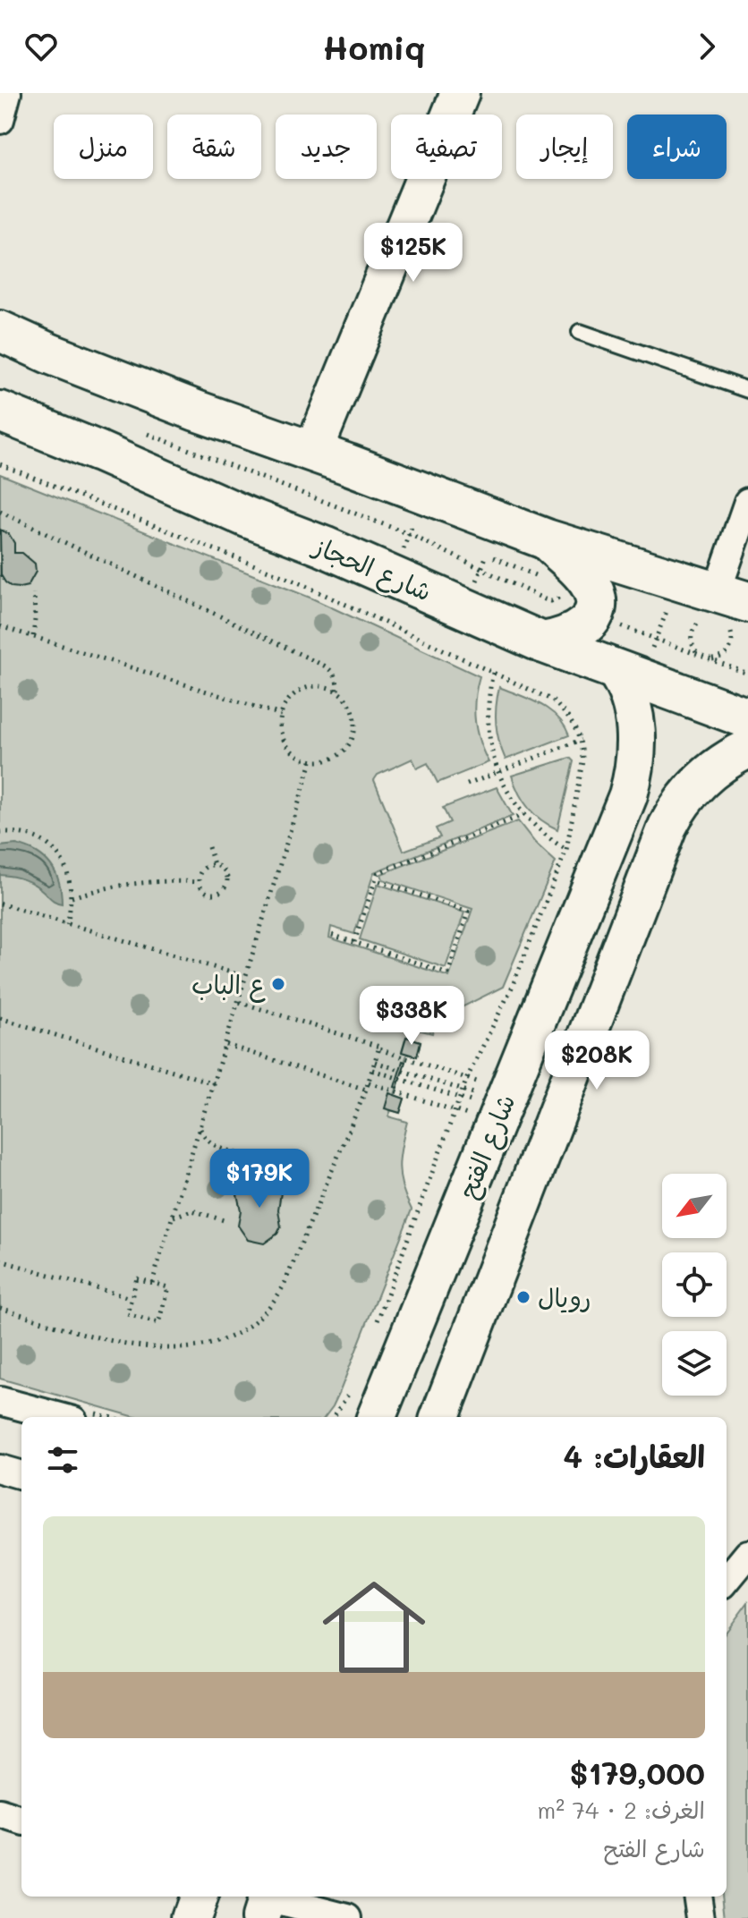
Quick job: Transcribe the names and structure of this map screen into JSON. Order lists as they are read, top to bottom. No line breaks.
{"streets":{"main road":["شارع الحجاز","شارع الفتح"]},"crossings":[["شارع الحجاز","شارع الفتح"]],"places":["ع الباب","رويال"],"north":"bottom left","page":{"header":"Homiq","chip":["شراء","إيجار","تصفية","جديد","شقة","منزل"],"price":["$125K","$338K","$208K","$179K"],"heading":"العقارات: 4","list":[{"name":"$179,000","note":"الغرف: 2 · 74 m² · شارع الفتح"}]}}
